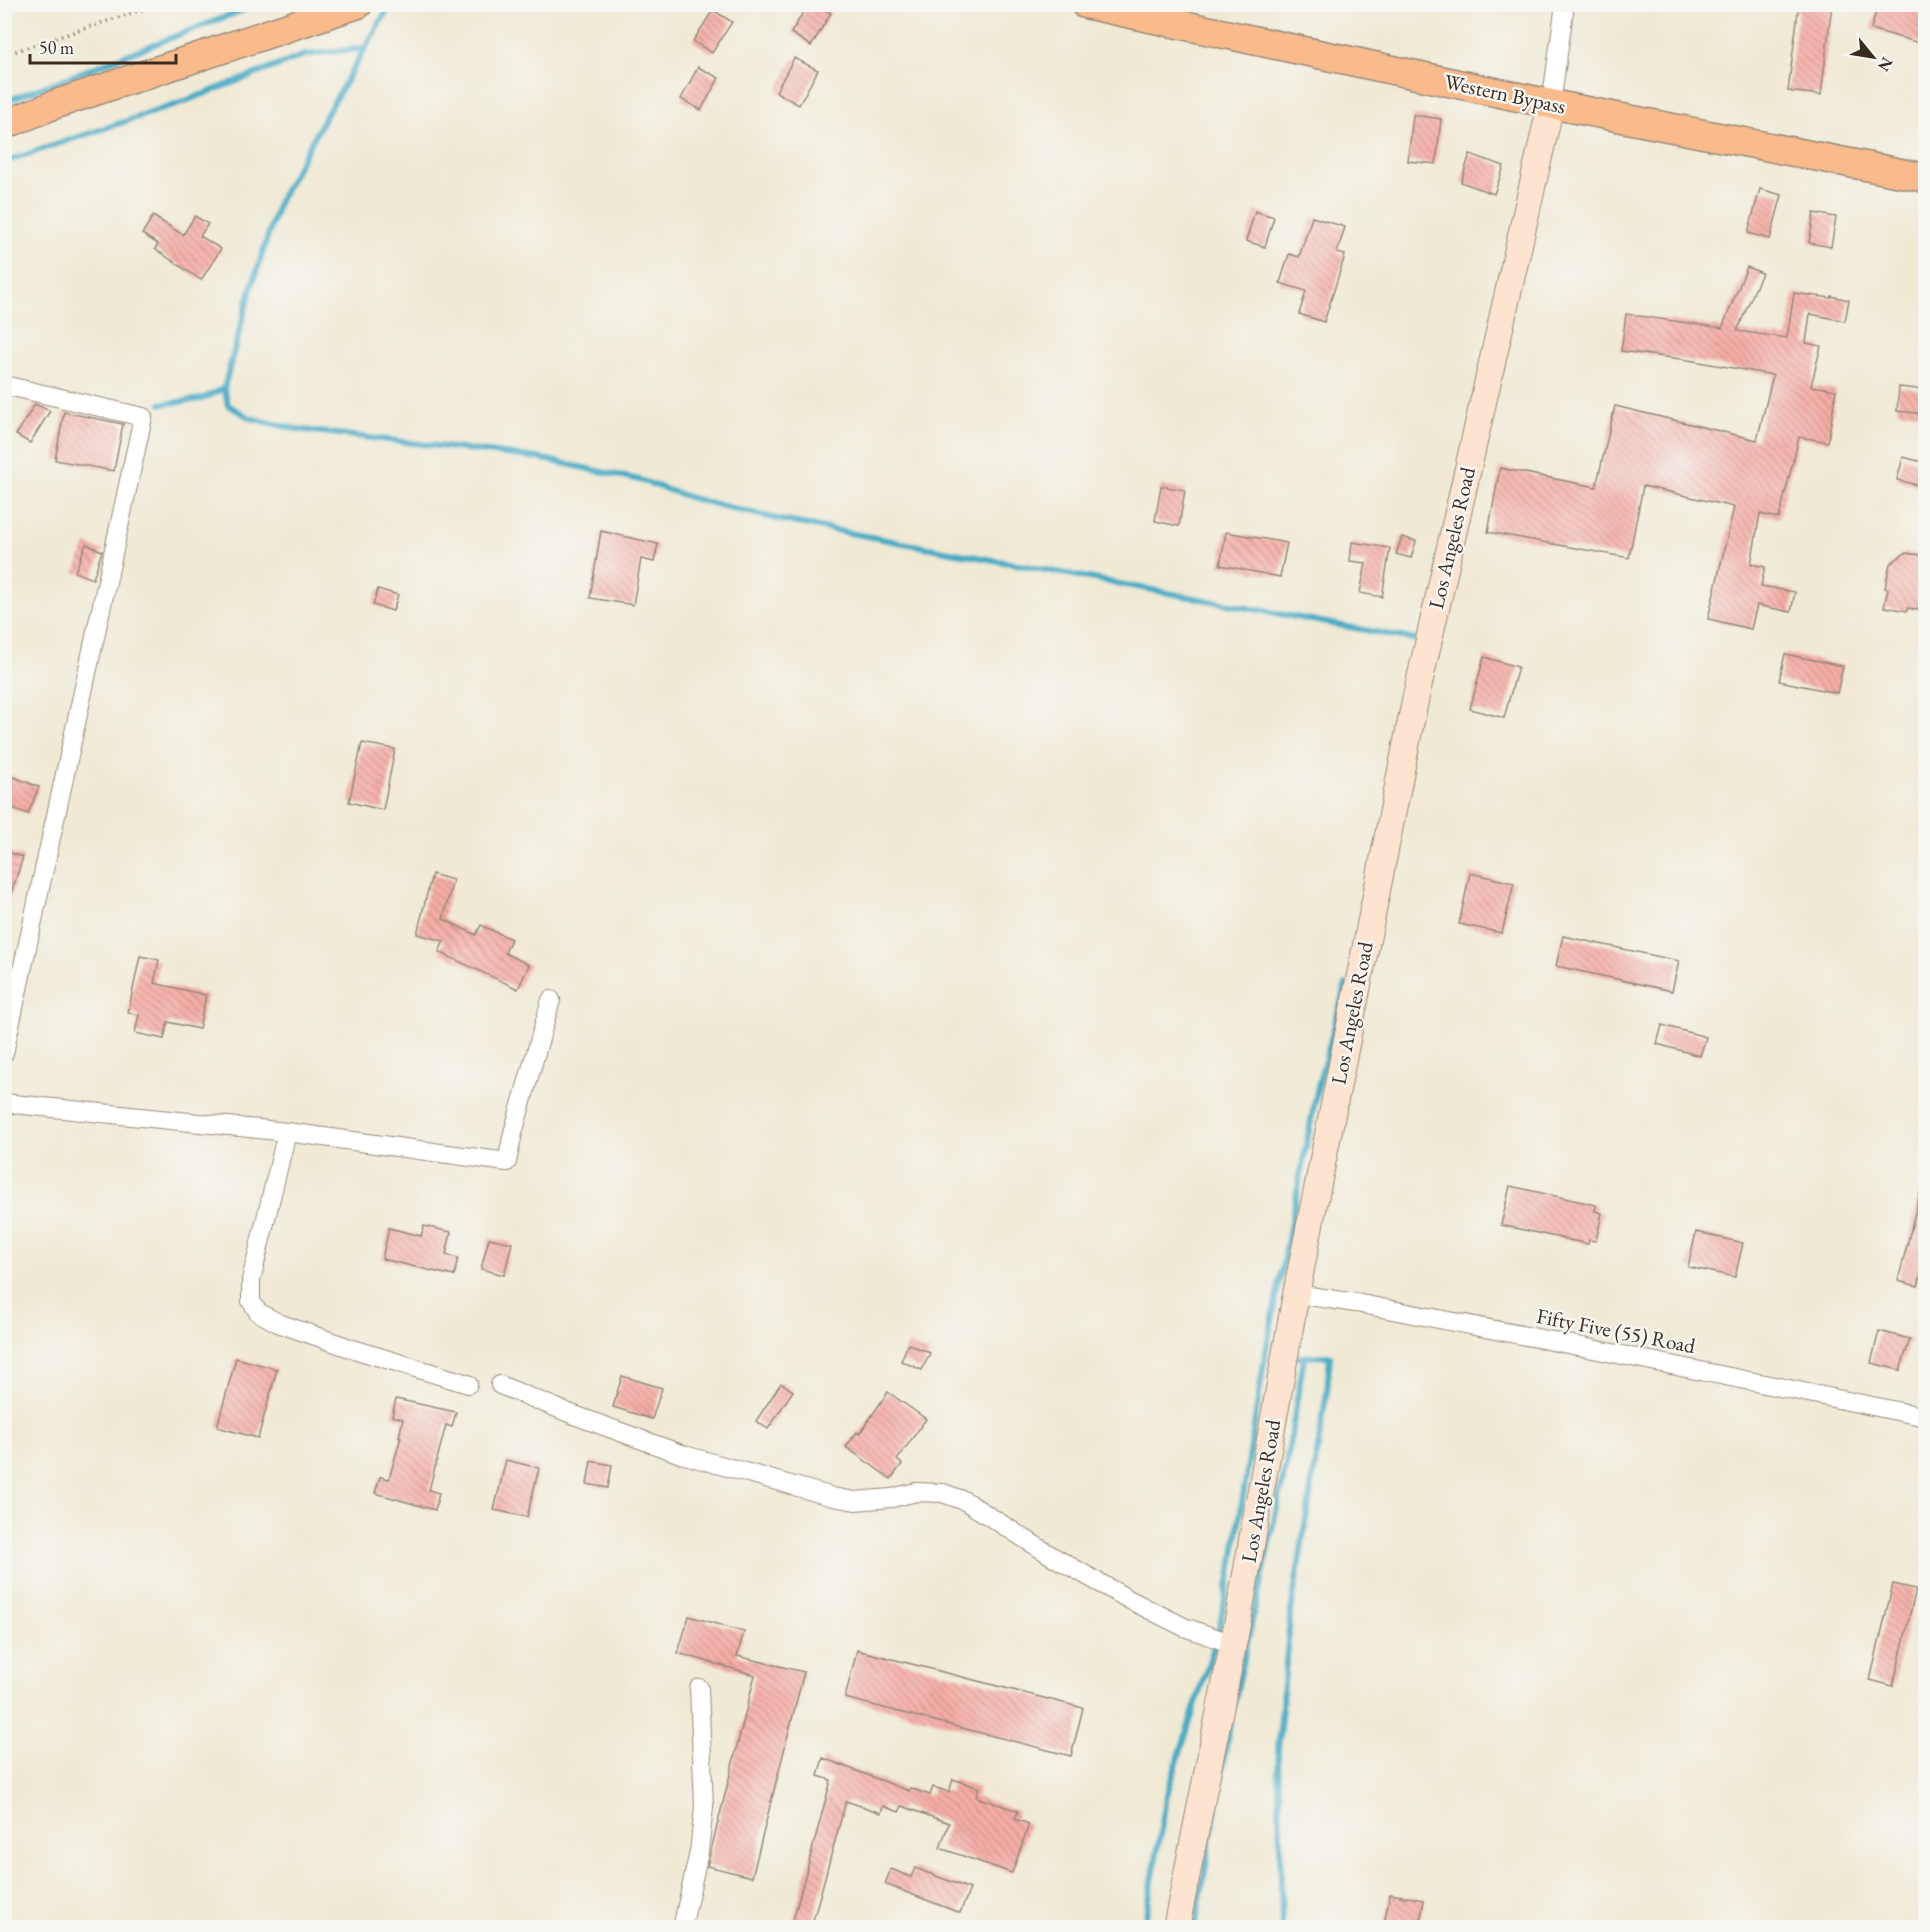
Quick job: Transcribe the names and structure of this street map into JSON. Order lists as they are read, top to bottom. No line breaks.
{"streets":{"main road":["Western Bypass","Los Angeles Road"],"street":["Fifty Five (55) Road"]},"crossings":[["Western Bypass","Los Angeles Road"],["Los Angeles Road","Fifty Five (55) Road"]],"scale_bar":"50 m","north":"bottom right"}
